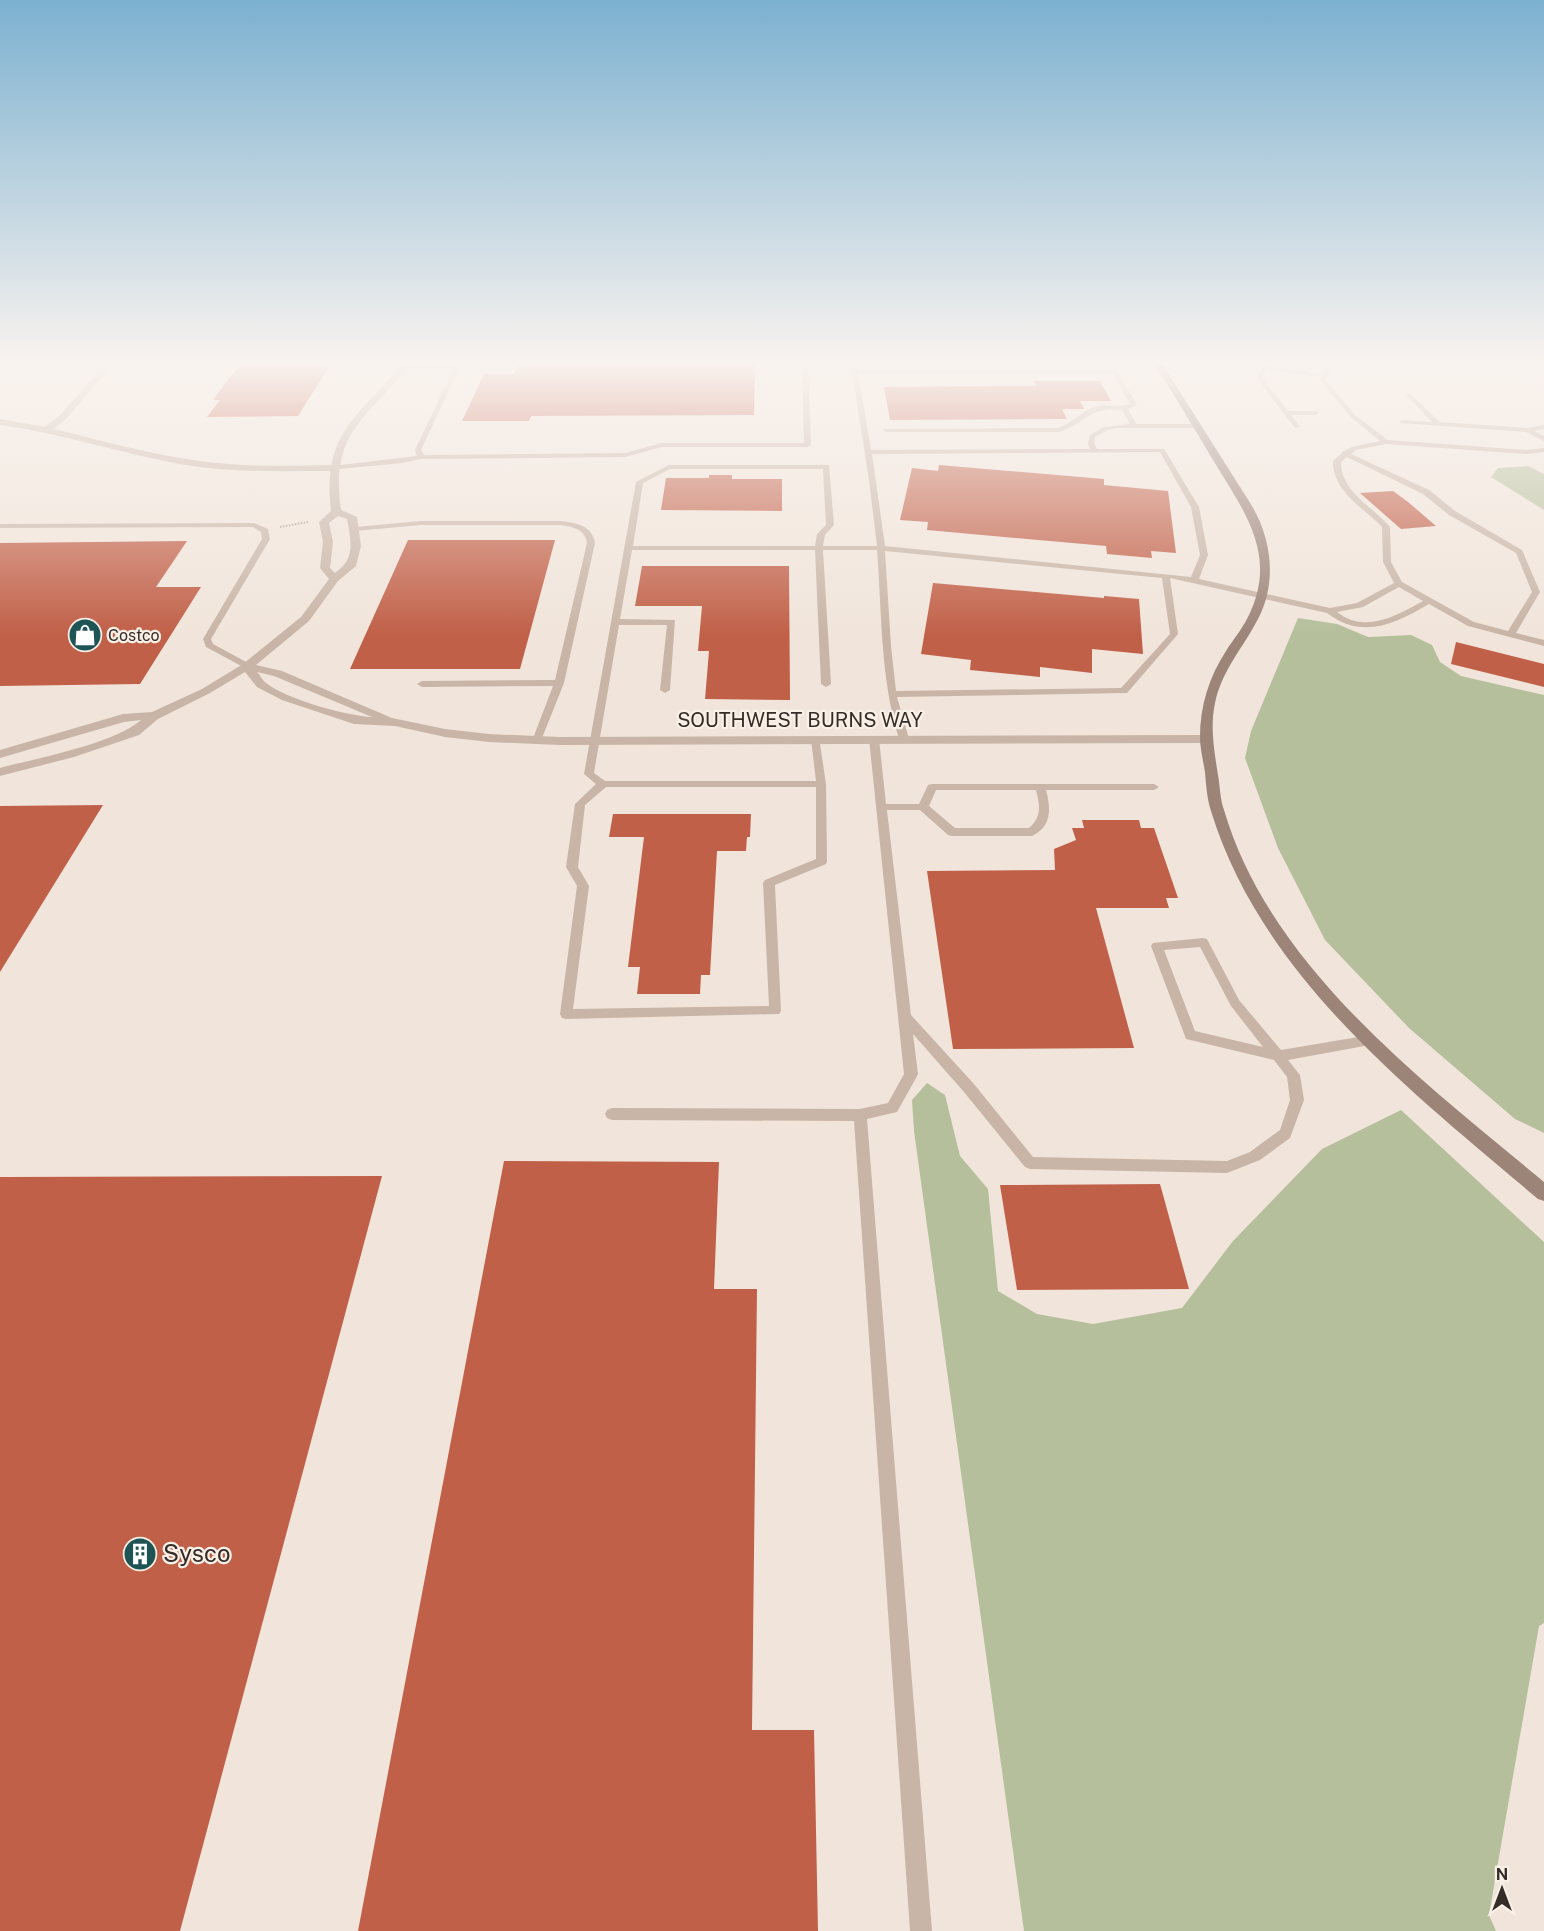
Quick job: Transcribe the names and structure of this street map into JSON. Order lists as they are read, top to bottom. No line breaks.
{"streets":{"street":["SOUTHWEST BURNS WAY"]},"places":{"shop":["Costco"],"building":["Sysco"]},"north":"top"}
